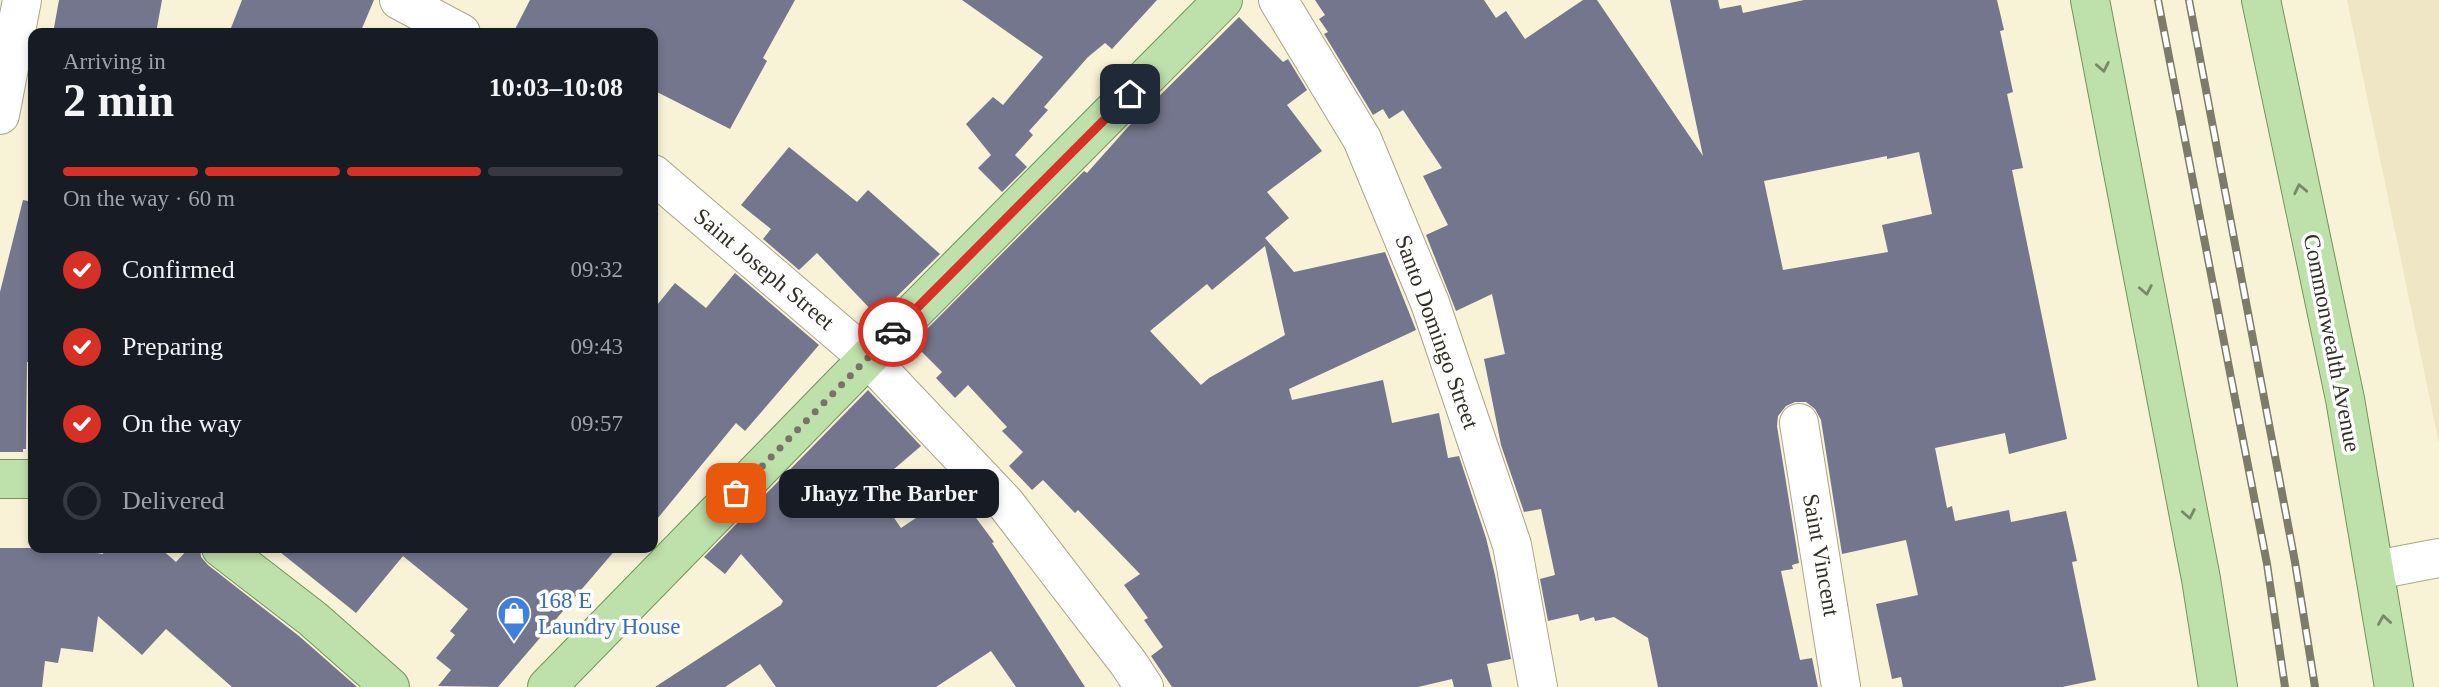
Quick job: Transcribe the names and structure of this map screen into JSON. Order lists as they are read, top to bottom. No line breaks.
{"streets":{"main road":["Commonwealth Avenue"],"street":["Saint Joseph Street","Santo Domingo Street","Saint Vincent"]},"places":{"other":["Jhayz The Barber"],"shop":["168 E Laundry House"]},"page":{"heading":["2 min","Arriving in","10:03–10:08"],"bar":"On the way · 60 m","list":[["Confirmed","09:32"],["Preparing","09:43"],["On the way","09:57"],"Delivered"],"bubble":"Jhayz The Barber"}}
